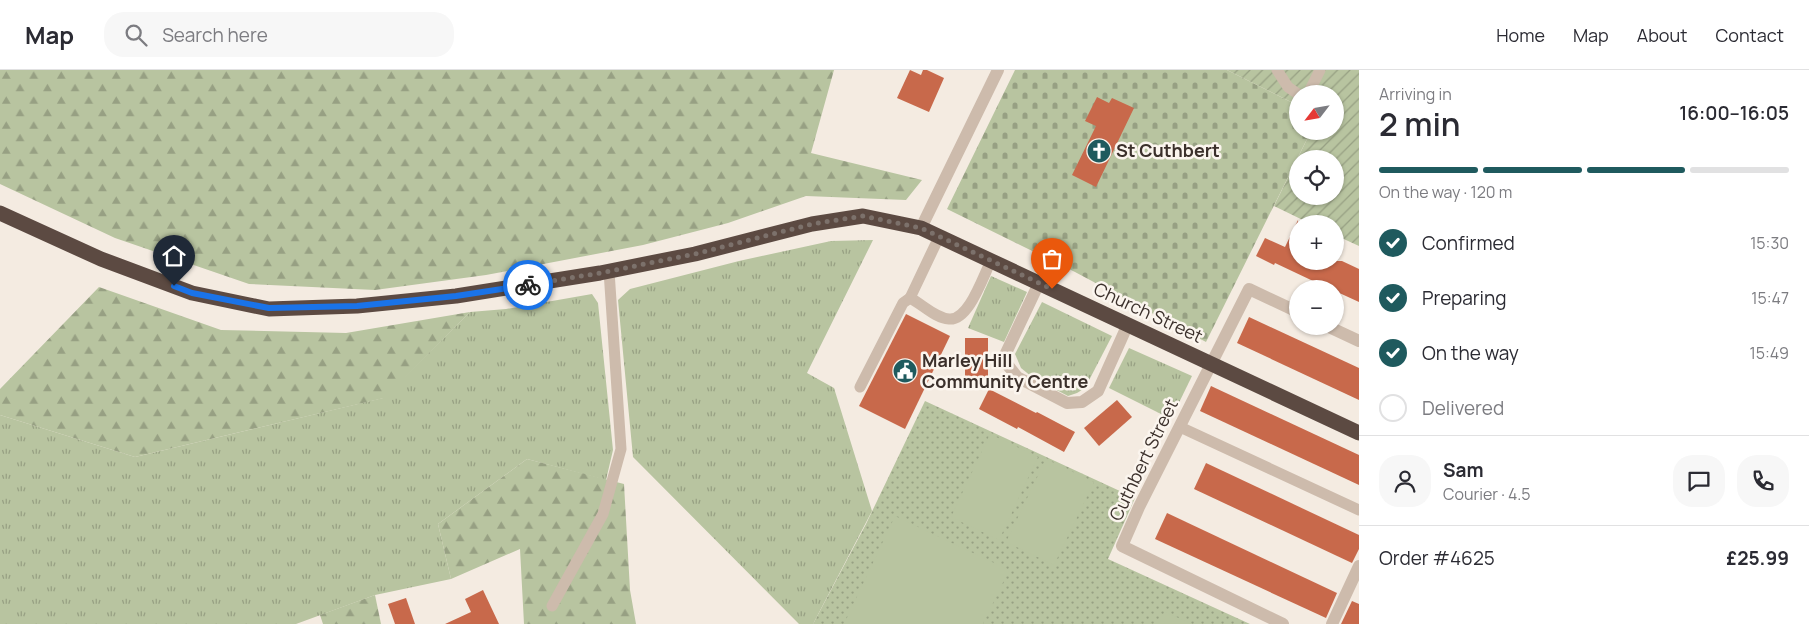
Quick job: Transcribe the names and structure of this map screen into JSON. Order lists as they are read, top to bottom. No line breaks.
{"streets":{"highway":["Church Street"],"street":["Cuthbert Street"]},"crossings":[["Church Street","Cuthbert Street"]],"places":{"church":["St Cuthbert"],"public building":["Marley Hill Community Centre"]},"north":"bottom left","page":{"header":"Map","search":"Search here","nav":["Home","Map","About","Contact"],"heading":["2 min","Arriving in","16:00–16:05"],"panel":["Sam","Courier · 4.5","Order #4625","£25.99"],"map_buttons":["+","−"],"bar":"On the way · 120 m","list":[["Confirmed","15:30"],["Preparing","15:47"],["On the way","15:49"],"Delivered"]}}
